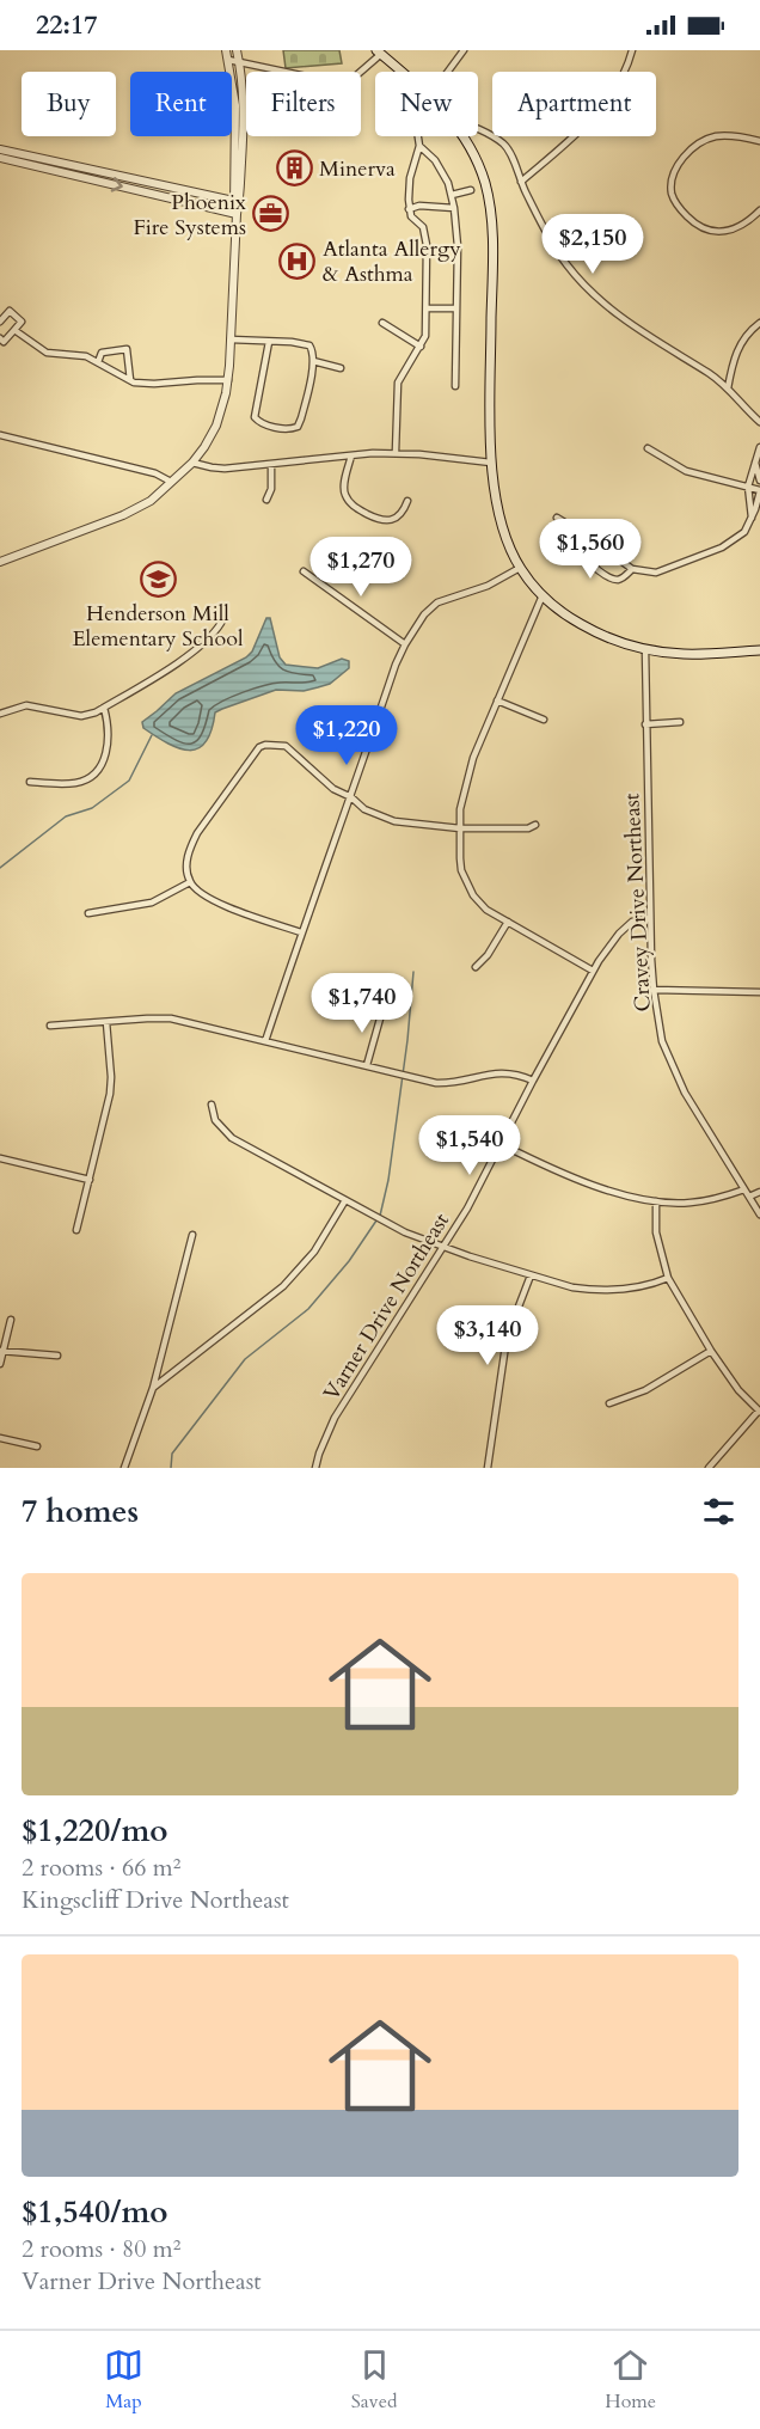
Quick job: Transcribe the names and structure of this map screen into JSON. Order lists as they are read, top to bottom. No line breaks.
{"streets":{"street":["Cravey Drive Northeast","Varner Drive Northeast"]},"crossings":[["Cravey Drive Northeast","Varner Drive Northeast"]],"places":{"building":["Minerva"],"office":["Phoenix Fire Systems"],"hospital":["Atlanta Allergy & Asthma"],"school or university":["Henderson Mill Elementary School"]},"page":{"status":"22:17","chip":["Buy","Rent","Filters","New","Apartment"],"price":["$2,150","$1,560","$1,270","$1,220","$1,740","$1,540","$3,140"],"heading":"7 homes","list":[{"name":"$1,220/mo","note":"2 rooms · 66 m² · Kingscliff Drive Northeast"},{"name":"$1,540/mo","note":"2 rooms · 80 m² · Varner Drive Northeast"}],"tabs":["Map","Saved","Home"]}}
